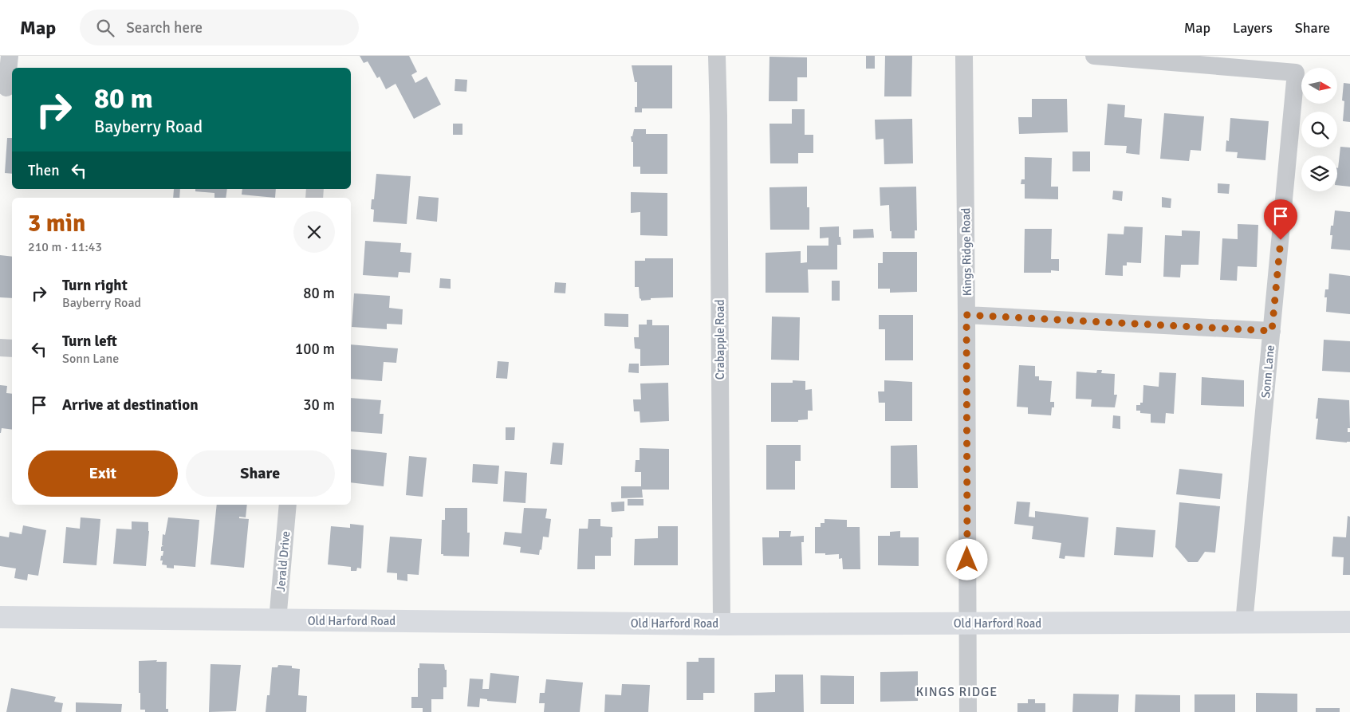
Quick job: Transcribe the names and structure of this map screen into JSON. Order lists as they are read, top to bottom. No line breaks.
{"streets":{"street":["Kings Ridge Road","Crabapple Road","Sonn Lane","Jerald Drive","Old Harford Road"]},"crossings":[["Kings Ridge Road","Old Harford Road"],["Crabapple Road","Old Harford Road"],["Sonn Lane","Old Harford Road"],["Jerald Drive","Old Harford Road"]],"districts":["KINGS RIDGE"],"north":"right","page":{"header":"Map","search":"Search here","nav":["Map","Layers","Share"],"turn":["80 m","Bayberry Road"],"then":"Then","heading":["3 min","210 m · 11:43"],"list":[{"name":"Turn right","note":"Bayberry Road","value":"80 m"},{"name":"Turn left","note":"Sonn Lane","value":"100 m"},{"name":"Arrive at destination","value":"30 m"}],"buttons":["Exit","Share"]}}
